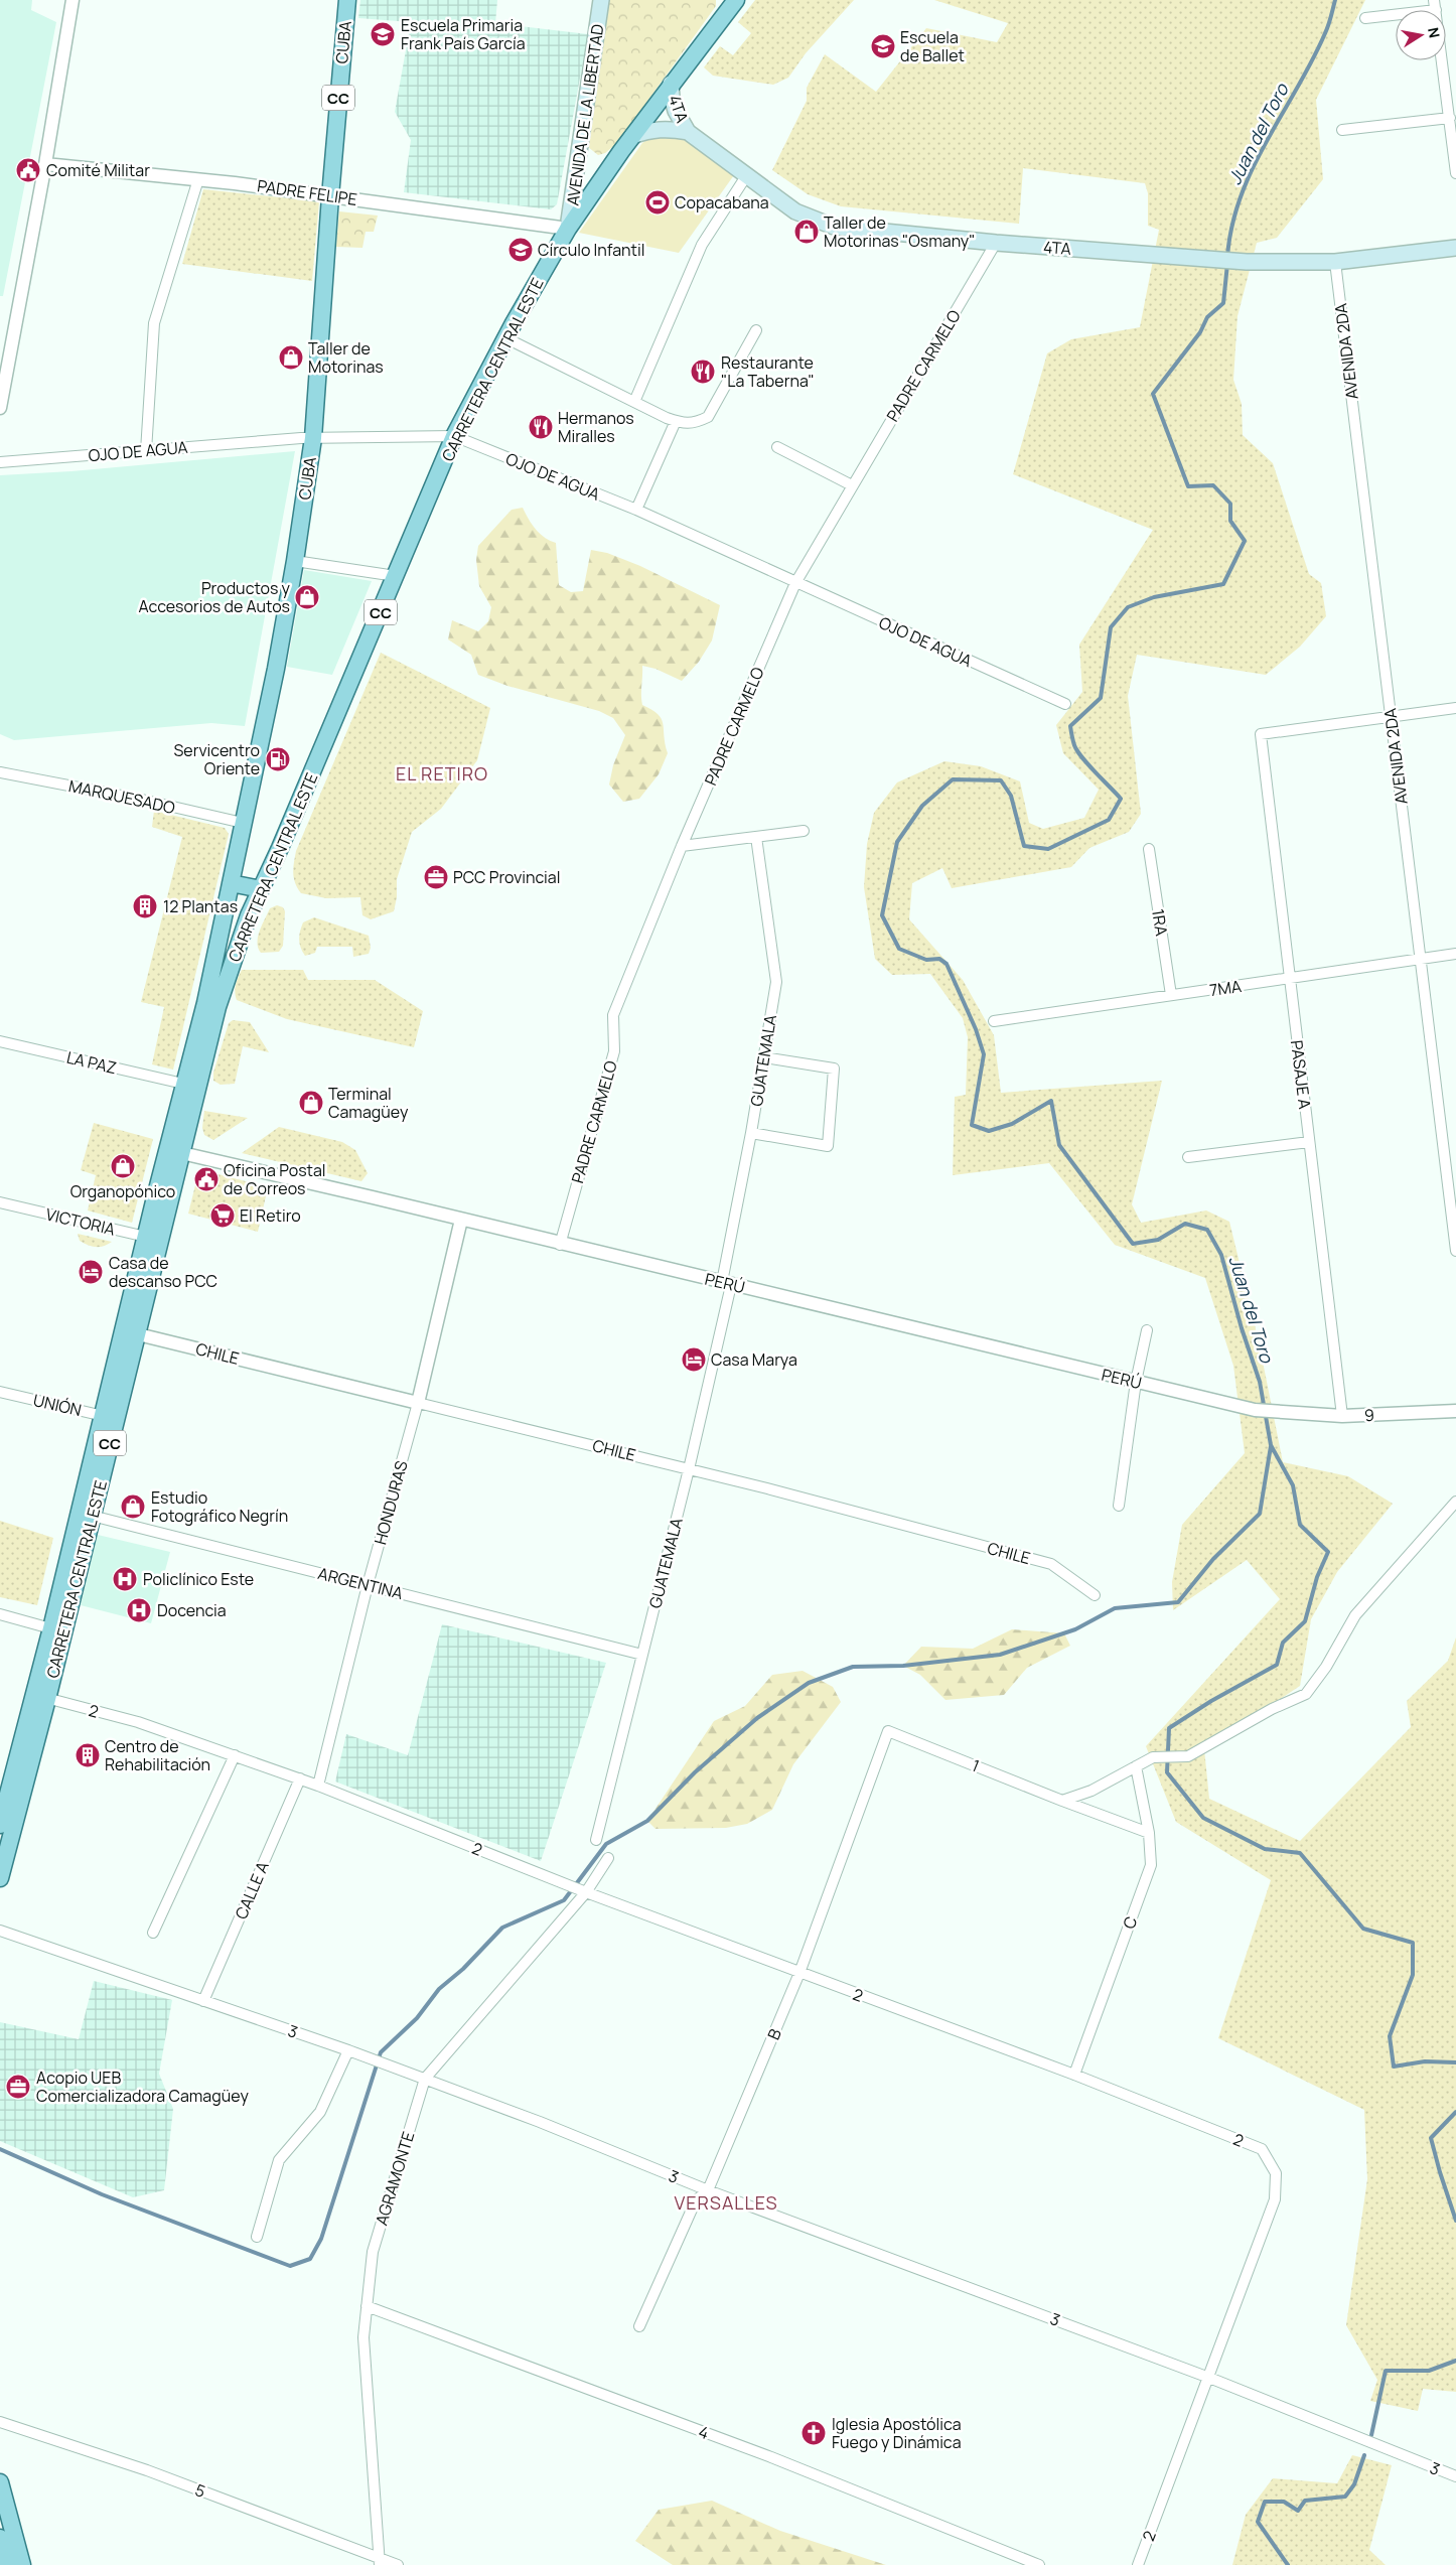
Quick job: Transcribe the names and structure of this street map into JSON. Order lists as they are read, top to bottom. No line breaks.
{"streets":{"main road":["CUBA","CC","4TA","AVENIDA DE LA LIBERTAD","CARRETERA CENTRAL ESTE"],"street":["PADRE FELIPE","AVENIDA 2DA","PADRE CARMELO","OJO DE AGUA","MARQUESADO","1RA","7MA","GUATEMALA","LA PAZ","PASAJE A","VICTORIA","PERÚ","CHILE","UNIÓN","9","HONDURAS","ARGENTINA","2","1","CALLE A","C","3","B","AGRAMONTE","4","5"]},"crossings":[["CUBA","PADRE FELIPE"],["CUBA","CARRETERA CENTRAL ESTE"],["CUBA","OJO DE AGUA"],["CUBA","MARQUESADO"],["4TA","AVENIDA 2DA"],["4TA","PADRE CARMELO"],["4TA","CARRETERA CENTRAL ESTE"],["AVENIDA DE LA LIBERTAD","PADRE FELIPE"],["AVENIDA DE LA LIBERTAD","CARRETERA CENTRAL ESTE"],["PADRE FELIPE","CARRETERA CENTRAL ESTE"],["AVENIDA 2DA","7MA"],["AVENIDA 2DA","PASAJE A"],["PADRE CARMELO","OJO DE AGUA"],["PADRE CARMELO","PERÚ"],["CARRETERA CENTRAL ESTE","OJO DE AGUA"],["CARRETERA CENTRAL ESTE","LA PAZ"],["CARRETERA CENTRAL ESTE","VICTORIA"],["CARRETERA CENTRAL ESTE","PERÚ"],["CARRETERA CENTRAL ESTE","CHILE"],["CARRETERA CENTRAL ESTE","UNIÓN"],["CARRETERA CENTRAL ESTE","ARGENTINA"],["CARRETERA CENTRAL ESTE","2"],["1RA","7MA"],["7MA","PASAJE A"],["GUATEMALA","PERÚ"],["GUATEMALA","CHILE"],["GUATEMALA","ARGENTINA"],["PASAJE A","9"],["PERÚ","9"],["PERÚ","HONDURAS"],["CHILE","HONDURAS"],["HONDURAS","ARGENTINA"],["HONDURAS","2"],["2","CALLE A"],["2","C"],["2","3"],["2","B"],["2","AGRAMONTE"],["1","C"],["1","B"],["CALLE A","3"],["3","B"],["3","AGRAMONTE"],["AGRAMONTE","4"],["AGRAMONTE","5"]],"districts":["EL RETIRO","VERSALLES"],"water":["Juan del Toro"],"places":{"school or university":["Escuela Primaria Frank País García","Escuela de Ballet","Círculo Infantil"],"public building":["Comité Militar","Oficina Postal de Correos"],"sports":["Copacabana"],"shop":["Taller de Motorinas \"Osmany\"","Taller de Motorinas","Productos y Accesorios de Autos","Terminal Camagüey","Organopónico","Estudio Fotográfico Negrín"],"restaurant":["Restaurante \"La Taberna\"","Hermanos Miralles"],"fuel station":["Servicentro Oriente"],"office":["PCC Provincial","Acopio UEB Comercializadora Camagüey"],"building":["12 Plantas","Centro de Rehabilitación"],"supermarket":["El Retiro"],"hotel":["Casa de descanso PCC","Casa Marya"],"hospital":["Policlínico Este","Docencia"],"church":["Iglesia Apostólica Fuego y Dinámica"]},"north":"right"}
